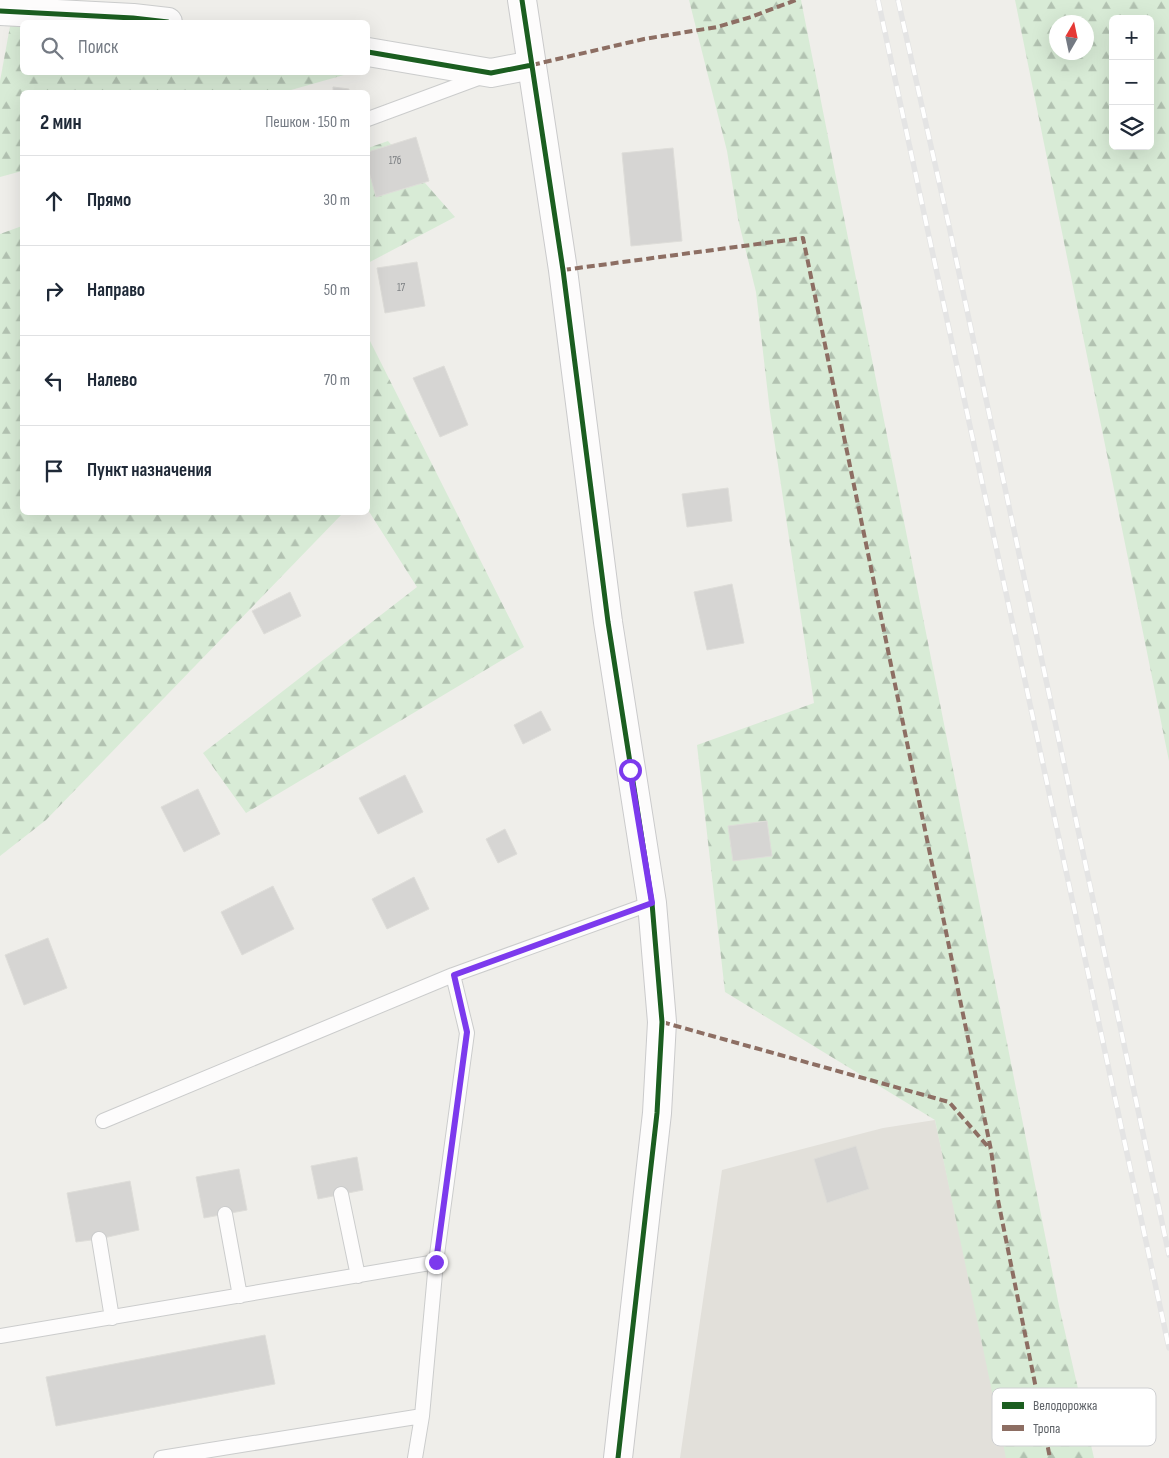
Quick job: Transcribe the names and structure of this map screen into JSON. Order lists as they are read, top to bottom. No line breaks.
{"house_numbers":["17б","17"],"legend":["Велодорожка","Тропа"],"north":"top","page":{"map_buttons":["+","−"],"search":"Поиск","heading":["2 мин","Пешком · 150 m"],"list":[["Прямо","30 m"],["Направо","50 m"],["Налево","70 m"],"Пункт назначения"]}}
